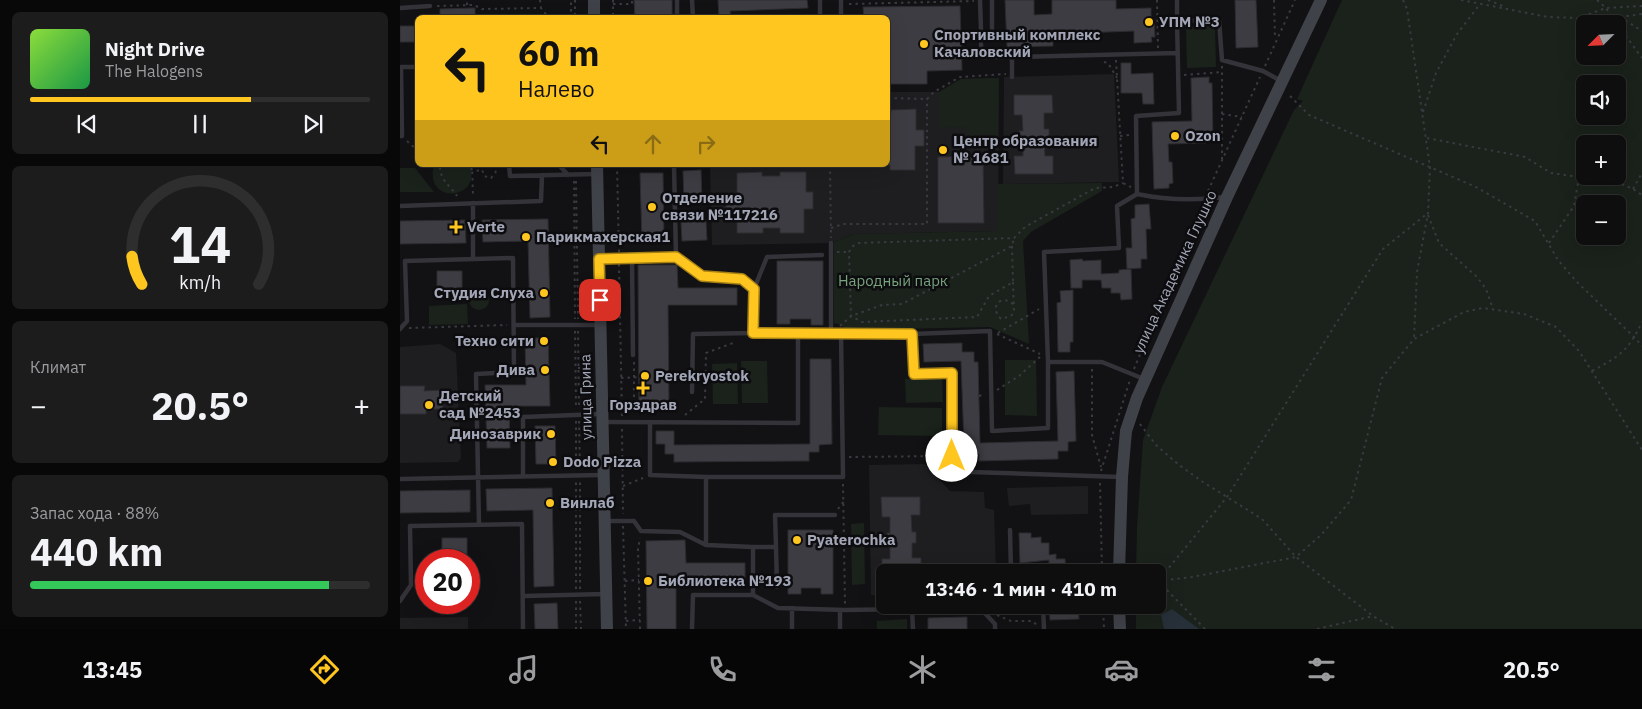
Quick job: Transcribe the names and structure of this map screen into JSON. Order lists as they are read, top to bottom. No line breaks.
{"streets":{"street":["улица Академика Глушко","улица Грина"]},"parks":["Народный парк"],"places":{"other":["УПМ №3","Спортивный комплекс Качаловский","Ozon","Центр образования № 1681","Отделение связи №117216","Парикмахерская1","Студия Слуха","Техно сити","Дива","Perekryostok","Детский сад №2453","Динозаврик","Dodo Pizza","Винлаб","Pyaterochka","Библиотека №193"],"health":["Verte","Горздрав"]},"north":"bottom left","page":{"map_buttons":["+","−"],"turn":["60 m","Налево"],"song":["Night Drive","The Halogens"],"tile":["Климат",["Запас хода · 88%","440 km"]],"heat":["−","20.5°","+"],"limit":"20","trip":"13:46 · 1 мин · 410 m","tabs":["13:45","20.5°"],"gauge":["14","km/h"]}}
